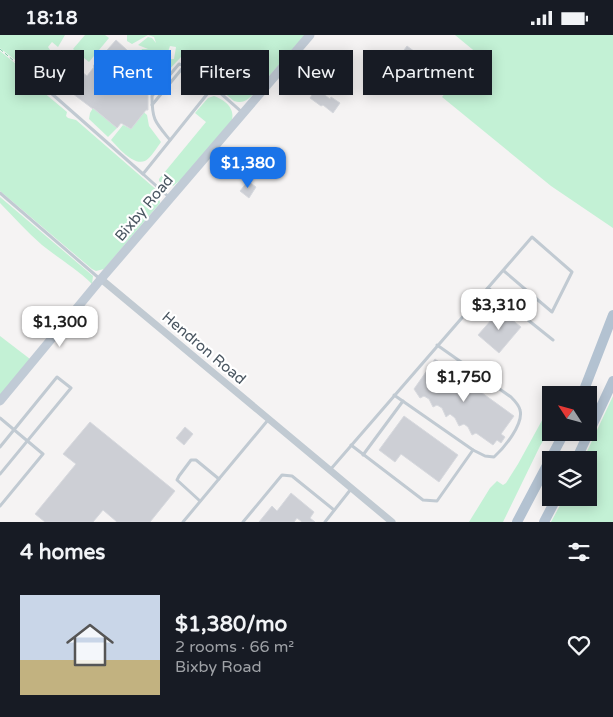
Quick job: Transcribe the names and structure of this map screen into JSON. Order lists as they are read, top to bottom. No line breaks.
{"streets":{"street":["Bixby Road","Hendron Road"]},"crossings":[["Bixby Road","Hendron Road"]],"north":"top left","page":{"status":"18:18","chip":["Buy","Rent","Filters","New","Apartment"],"price":["$1,380","$3,310","$1,300","$1,750"],"heading":"4 homes","list":[{"name":"$1,380/mo","note":"2 rooms · 66 m² · Bixby Road"}]}}
